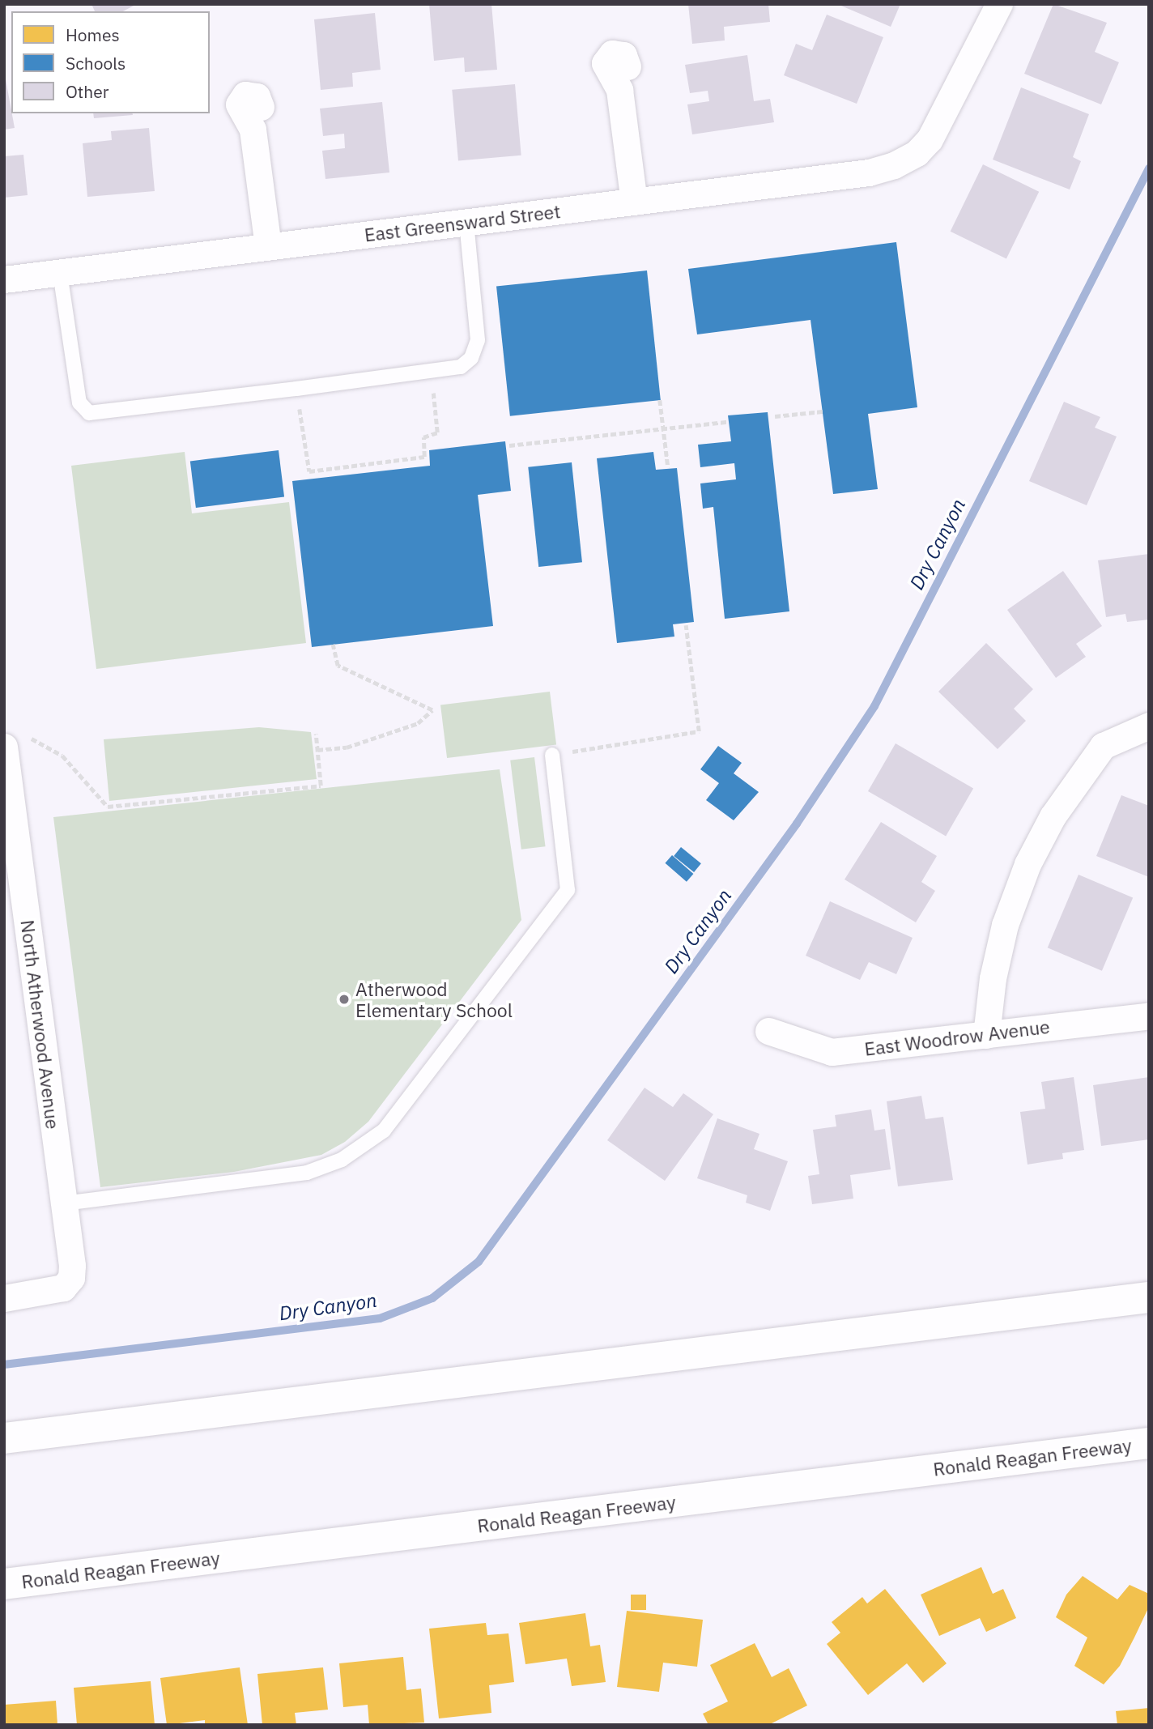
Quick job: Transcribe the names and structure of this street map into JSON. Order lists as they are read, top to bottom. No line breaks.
{"streets":{"highway":["Ronald Reagan Freeway"],"street":["East Greensward Street","North Atherwood Avenue","East Woodrow Avenue"]},"water":["Dry Canyon"],"places":["Atherwood Elementary School"],"legend":["Homes","Schools","Other"]}
